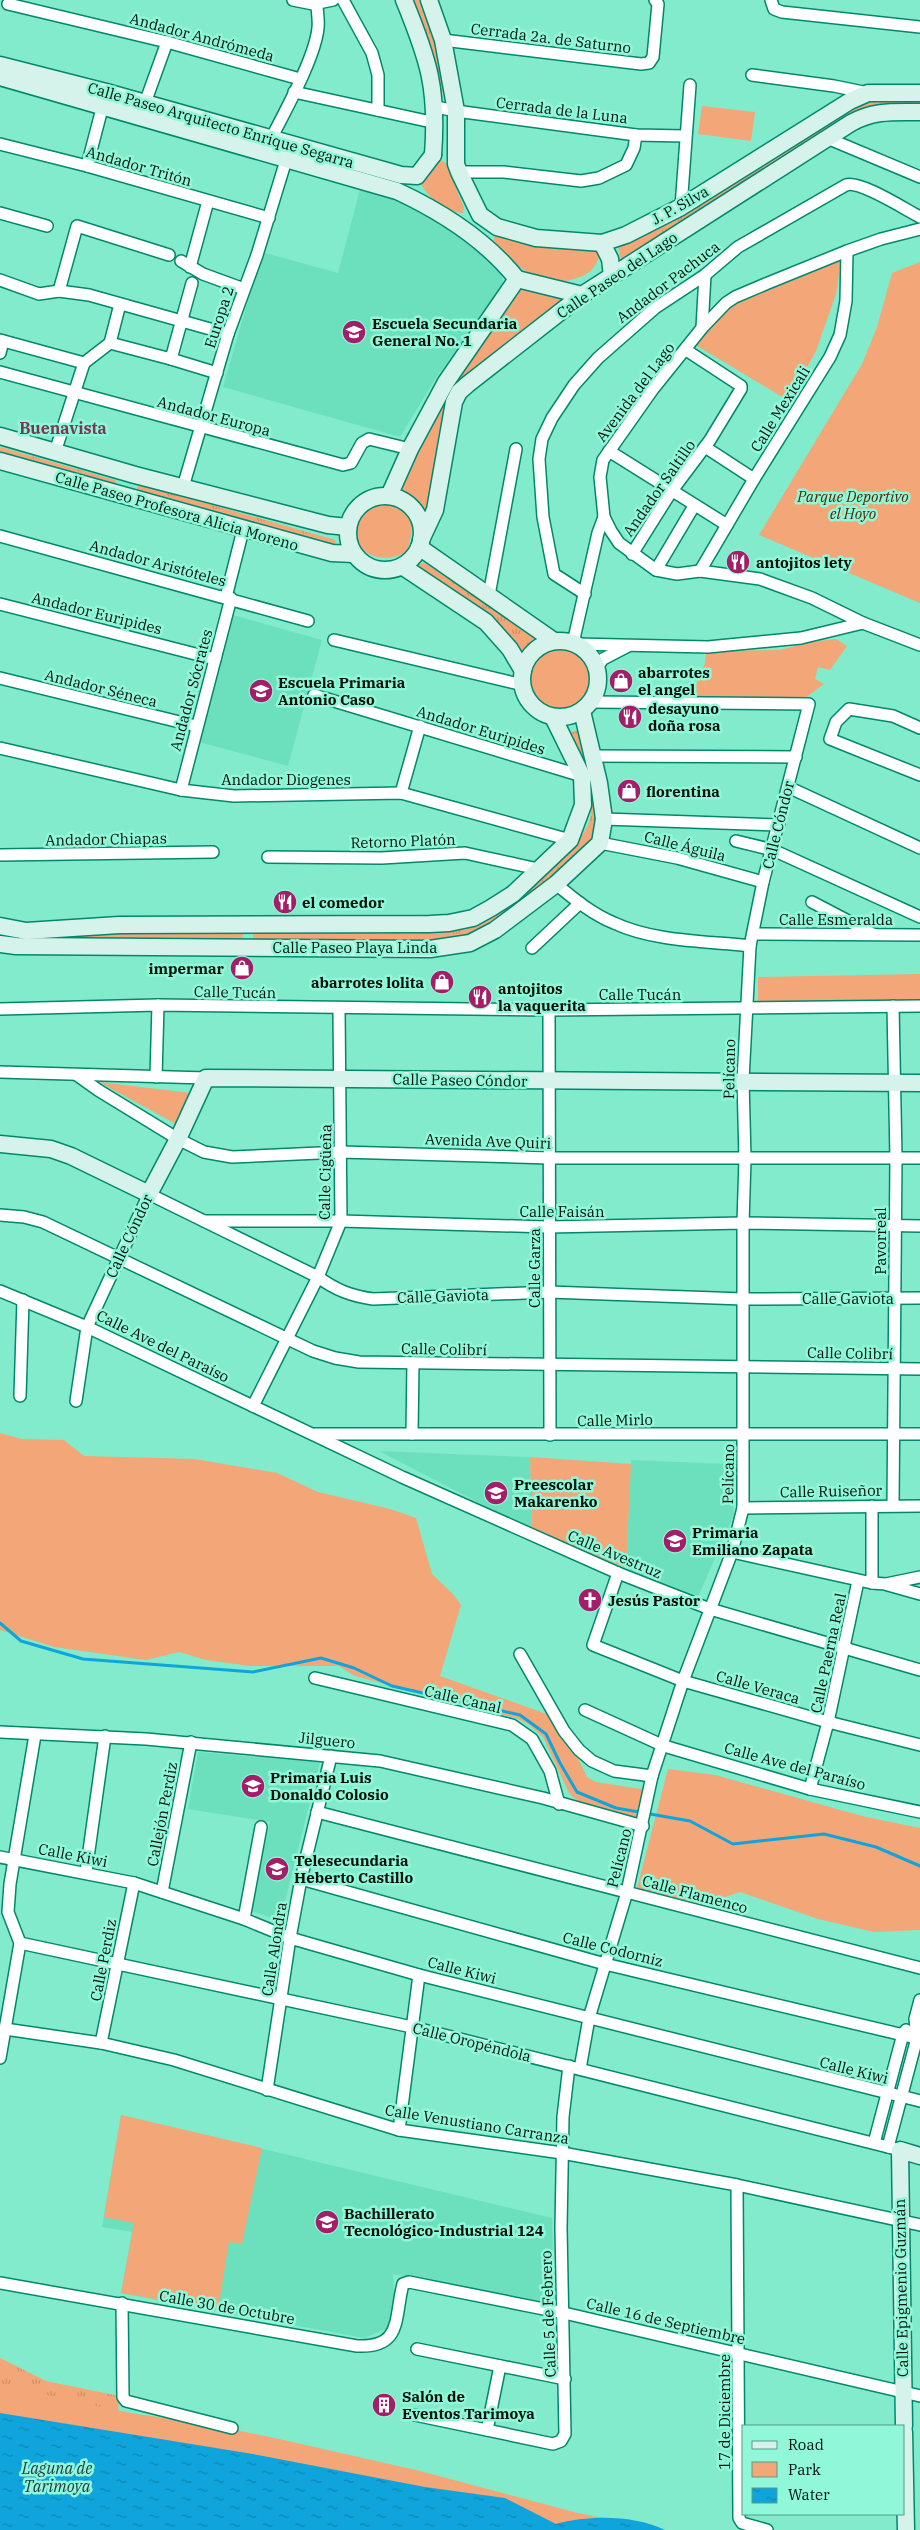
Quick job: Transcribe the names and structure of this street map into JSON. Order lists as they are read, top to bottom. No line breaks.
{"streets":{"street":["Andador Andrómeda","Cerrada 2a. de Saturno","Cerrada de la Luna","Calle Paseo Arquitecto Enrique Segarra","Andador Tritón","J. P. Silva","Calle Paseo del Lago","Andador Pachuca","Europa 2","Avenida del Lago","Calle Mexicali","Andador Europa","Andador Saltillo","Calle Paseo Profesora Alicia Moreno","Andador Aristóteles","Andador Euripides","Andador Séneca","Andador Sócrates","Andador Diogenes","Calle Cóndor","Andador Chiapas","Retorno Platón","Calle Águila","Calle Esmeralda","Calle Paseo Playa Linda","Calle Tucán","Pelícano","Calle Paseo Cóndor","Avenida Ave Quiri","Calle Cigüeña","Calle Faisán","Pavorreal","Calle Garza","Calle Gaviota","Calle Ave del Paraíso","Calle Colibrí","Calle Mirlo","Calle Ruiseñor","Calle Avestruz","Calle Paerna Real","Calle Veraca","Calle Canal","Jilguero","Callejón Perdiz","Calle Kiwi","Calle Flamenco","Calle Alondra","Calle Codorniz","Calle Perdiz","Calle Oropéndola","Calle Venustiano Carranza","Calle Epigmenio Guzmán","Calle 30 de Octubre","Calle 5 de Febrero","Calle 16 de Septiembre","17 de Diciembre"]},"crossings":[["Calle Paseo Arquitecto Enrique Segarra","Europa 2"],["Andador Tritón","Europa 2"],["Calle Paseo del Lago","Calle Paseo Profesora Alicia Moreno"],["Europa 2","Andador Europa"],["Europa 2","Calle Paseo Profesora Alicia Moreno"],["Avenida del Lago","Calle Mexicali"],["Avenida del Lago","Andador Saltillo"],["Calle Paseo Profesora Alicia Moreno","Andador Sócrates"],["Andador Aristóteles","Andador Sócrates"],["Andador Euripides","Andador Sócrates"],["Andador Euripides","Calle Paseo Playa Linda"],["Andador Séneca","Andador Sócrates"],["Andador Sócrates","Andador Diogenes"],["Andador Diogenes","Calle Paseo Playa Linda"],["Calle Cóndor","Calle Águila"],["Calle Cóndor","Calle Esmeralda"],["Calle Cóndor","Calle Paseo Playa Linda"],["Calle Cóndor","Pelícano"],["Calle Cóndor","Calle Paseo Cóndor"],["Calle Cóndor","Avenida Ave Quiri"],["Calle Cóndor","Calle Gaviota"],["Calle Cóndor","Calle Ave del Paraíso"],["Calle Cóndor","Calle Colibrí"],["Retorno Platón","Calle Paseo Playa Linda"],["Calle Águila","Calle Paseo Playa Linda"],["Calle Tucán","Pelícano"],["Calle Tucán","Calle Cigüeña"],["Calle Tucán","Pavorreal"],["Calle Tucán","Calle Garza"],["Pelícano","Calle Paseo Cóndor"],["Pelícano","Avenida Ave Quiri"],["Pelícano","Calle Faisán"],["Pelícano","Calle Gaviota"],["Pelícano","Calle Ave del Paraíso"],["Pelícano","Calle Colibrí"],["Pelícano","Calle Mirlo"],["Pelícano","Calle Ruiseñor"],["Pelícano","Calle Avestruz"],["Pelícano","Calle Veraca"],["Pelícano","Jilguero"],["Pelícano","Calle Kiwi"],["Pelícano","Calle Flamenco"],["Pelícano","Calle Codorniz"],["Pelícano","Calle Oropéndola"],["Pelícano","Calle 5 de Febrero"],["Calle Paseo Cóndor","Avenida Ave Quiri"],["Calle Paseo Cóndor","Calle Cigüeña"],["Calle Paseo Cóndor","Pavorreal"],["Calle Paseo Cóndor","Calle Garza"],["Avenida Ave Quiri","Calle Cigüeña"],["Avenida Ave Quiri","Pavorreal"],["Avenida Ave Quiri","Calle Garza"],["Calle Cigüeña","Calle Faisán"],["Calle Cigüeña","Calle Gaviota"],["Calle Cigüeña","Calle Ave del Paraíso"],["Calle Cigüeña","Calle Colibrí"],["Calle Faisán","Pavorreal"],["Calle Faisán","Calle Garza"],["Calle Faisán","Calle Gaviota"],["Pavorreal","Calle Gaviota"],["Pavorreal","Calle Colibrí"],["Pavorreal","Calle Mirlo"],["Pavorreal","Calle Ruiseñor"],["Calle Garza","Calle Gaviota"],["Calle Garza","Calle Colibrí"],["Calle Garza","Calle Mirlo"],["Calle Ave del Paraíso","Calle Mirlo"],["Calle Ave del Paraíso","Calle Avestruz"],["Calle Ave del Paraíso","Calle Paerna Real"],["Calle Mirlo","Calle Avestruz"],["Calle Avestruz","Calle Paerna Real"],["Calle Avestruz","Calle Veraca"],["Calle Paerna Real","Calle Veraca"],["Calle Canal","Jilguero"],["Jilguero","Callejón Perdiz"],["Jilguero","Calle Alondra"],["Callejón Perdiz","Calle Kiwi"],["Calle Kiwi","Calle Alondra"],["Calle Kiwi","Calle Perdiz"],["Calle Flamenco","Calle Alondra"],["Calle Alondra","Calle Codorniz"],["Calle Alondra","Calle Oropéndola"],["Calle Alondra","Calle Venustiano Carranza"],["Calle Perdiz","Calle Oropéndola"],["Calle Perdiz","Calle Venustiano Carranza"],["Calle Oropéndola","Calle Epigmenio Guzmán"],["Calle Oropéndola","Calle 5 de Febrero"],["Calle Venustiano Carranza","Calle Epigmenio Guzmán"],["Calle Venustiano Carranza","Calle 5 de Febrero"],["Calle Venustiano Carranza","17 de Diciembre"],["Calle Epigmenio Guzmán","Calle 16 de Septiembre"],["Calle 30 de Octubre","Calle 16 de Septiembre"],["Calle 5 de Febrero","Calle 16 de Septiembre"],["Calle 16 de Septiembre","17 de Diciembre"]],"districts":["Buenavista"],"water":["Laguna de Tarimoya"],"parks":["Parque Deportivo el Hoyo"],"places":{"school or university":["Escuela Secundaria General No. 1","Escuela Primaria Antonio Caso","Preescolar Makarenko","Primaria Emiliano Zapata","Primaria Luis Donaldo Colosio","Telesecundaria Heberto Castillo","Bachillerato Tecnológico-Industrial 124"],"restaurant":["antojitos lety","desayuno doña rosa","el comedor","antojitos la vaquerita"],"shop":["abarrotes el angel","florentina","impermar","abarrotes lolita"],"church":["Jesús Pastor"],"building":["Salón de Eventos Tarimoya"]},"legend":["Road","Park","Water"]}
